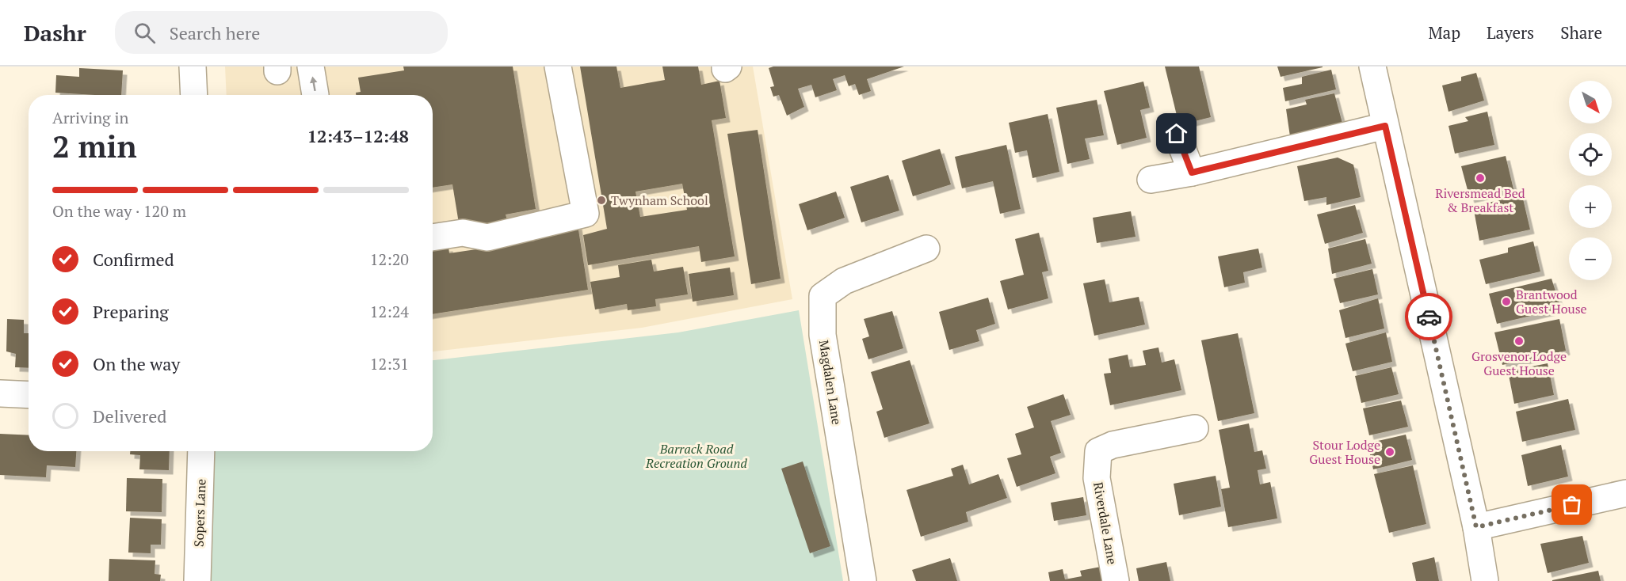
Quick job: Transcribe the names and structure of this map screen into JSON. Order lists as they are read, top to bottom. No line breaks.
{"streets":{"street":["Magdalen Lane","Sopers Lane","Riverdale Lane"]},"parks":["Barrack Road Recreation Ground"],"places":["Riversmead Bed & Breakfast","Twynham School","Brantwood Guest House","Grosvenor Lodge Guest House","Stour Lodge Guest House"],"north":"bottom right","page":{"header":"Dashr","search":"Search here","nav":["Map","Layers","Share"],"map_buttons":["+","−"],"heading":["2 min","Arriving in","12:43–12:48"],"bar":"On the way · 120 m","list":[["Confirmed","12:20"],["Preparing","12:24"],["On the way","12:31"],"Delivered"]}}
